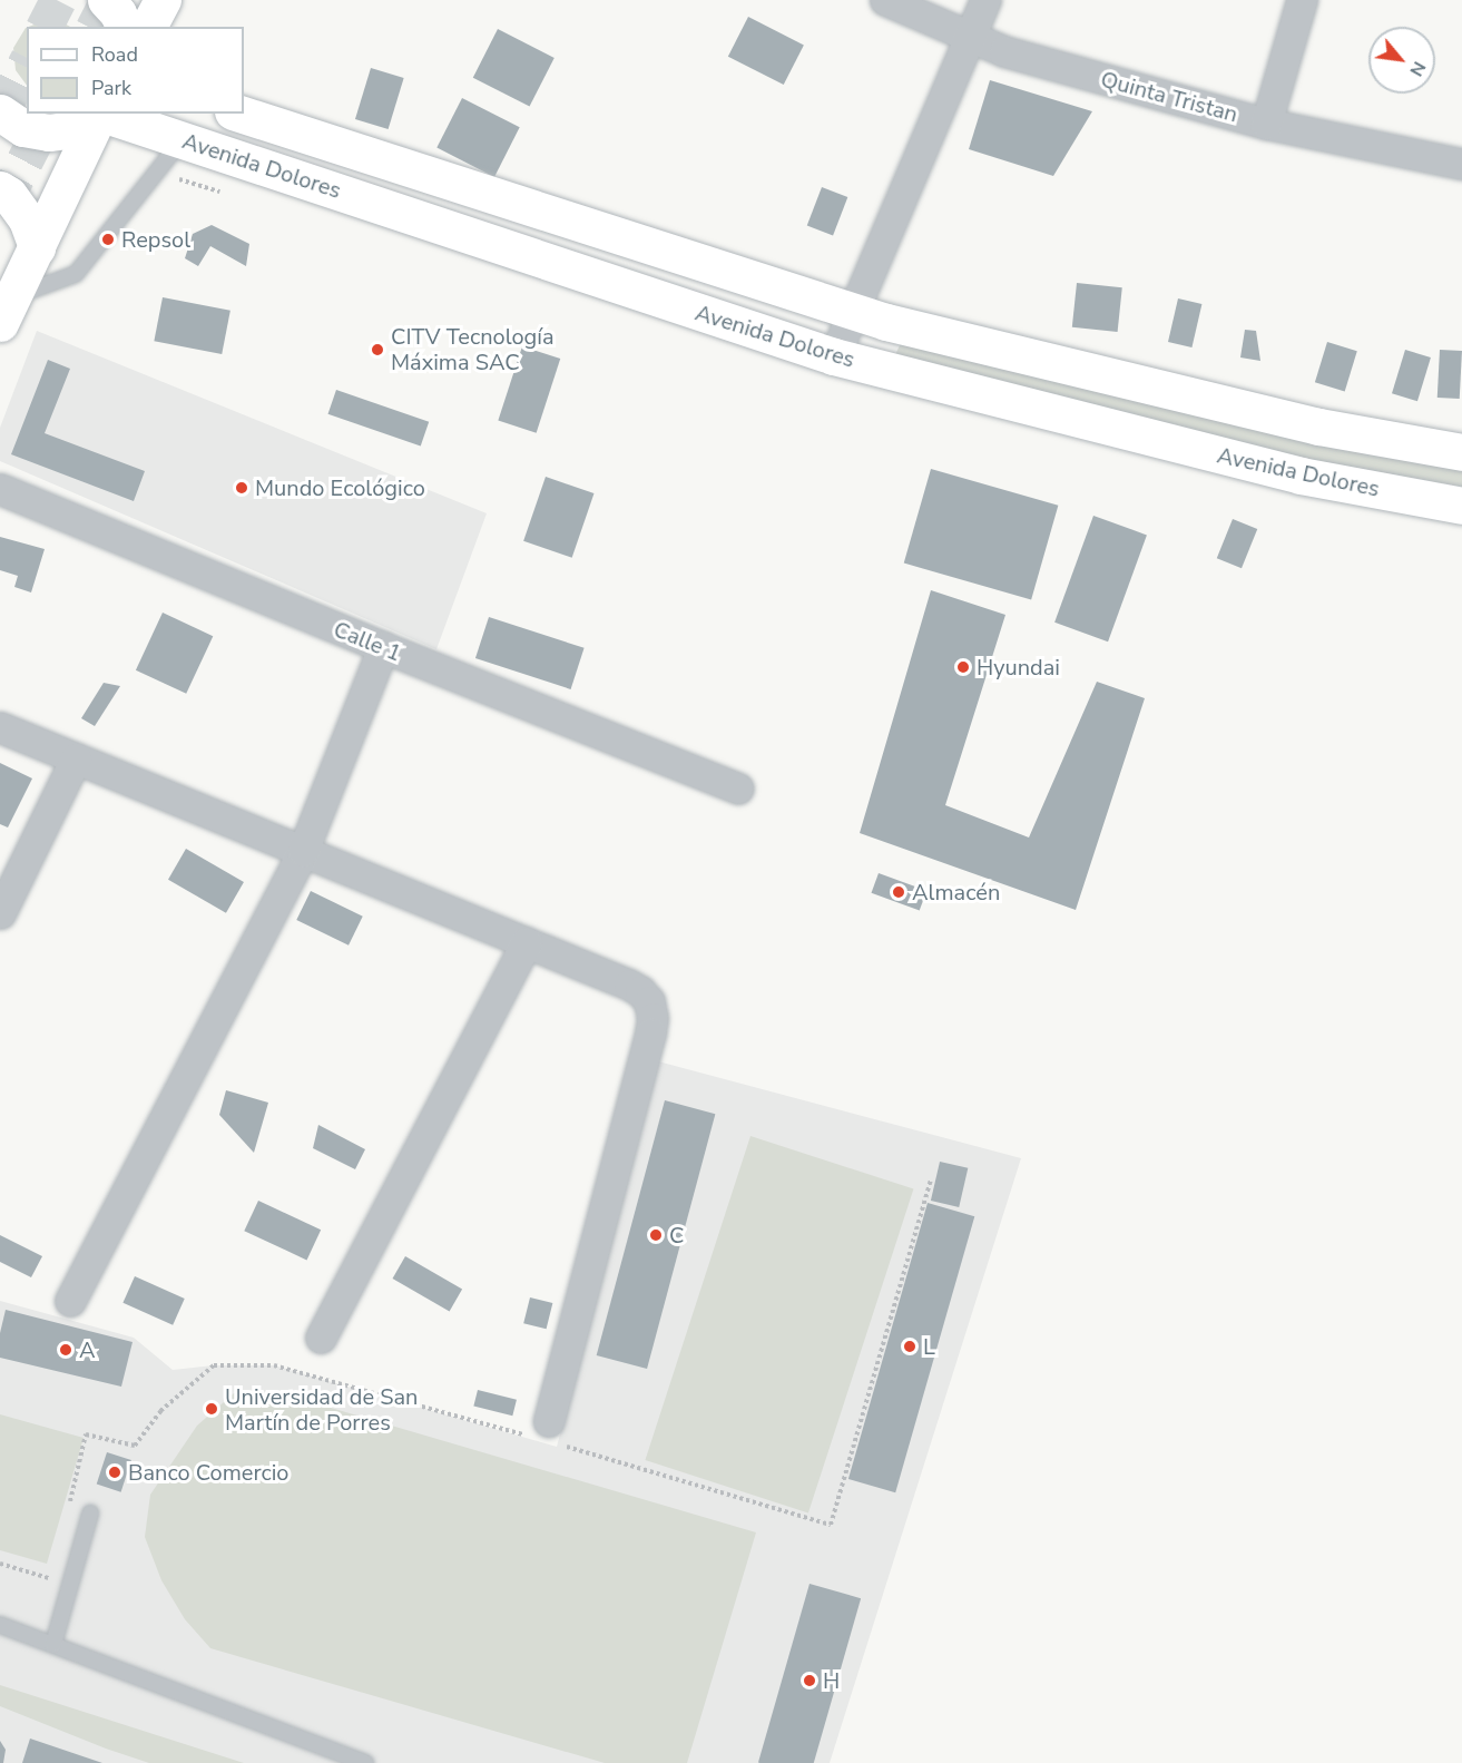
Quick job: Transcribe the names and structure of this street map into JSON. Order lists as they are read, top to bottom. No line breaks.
{"streets":{"main road":["Avenida Dolores"],"street":["Quinta Tristan","Calle 1"]},"places":["Repsol","CITV Tecnología Máxima SAC","Mundo Ecológico","Hyundai","Almacén","C","L","A","Universidad de San Martín de Porres","Banco Comercio","H"],"legend":["Road","Park"],"north":"bottom right"}
